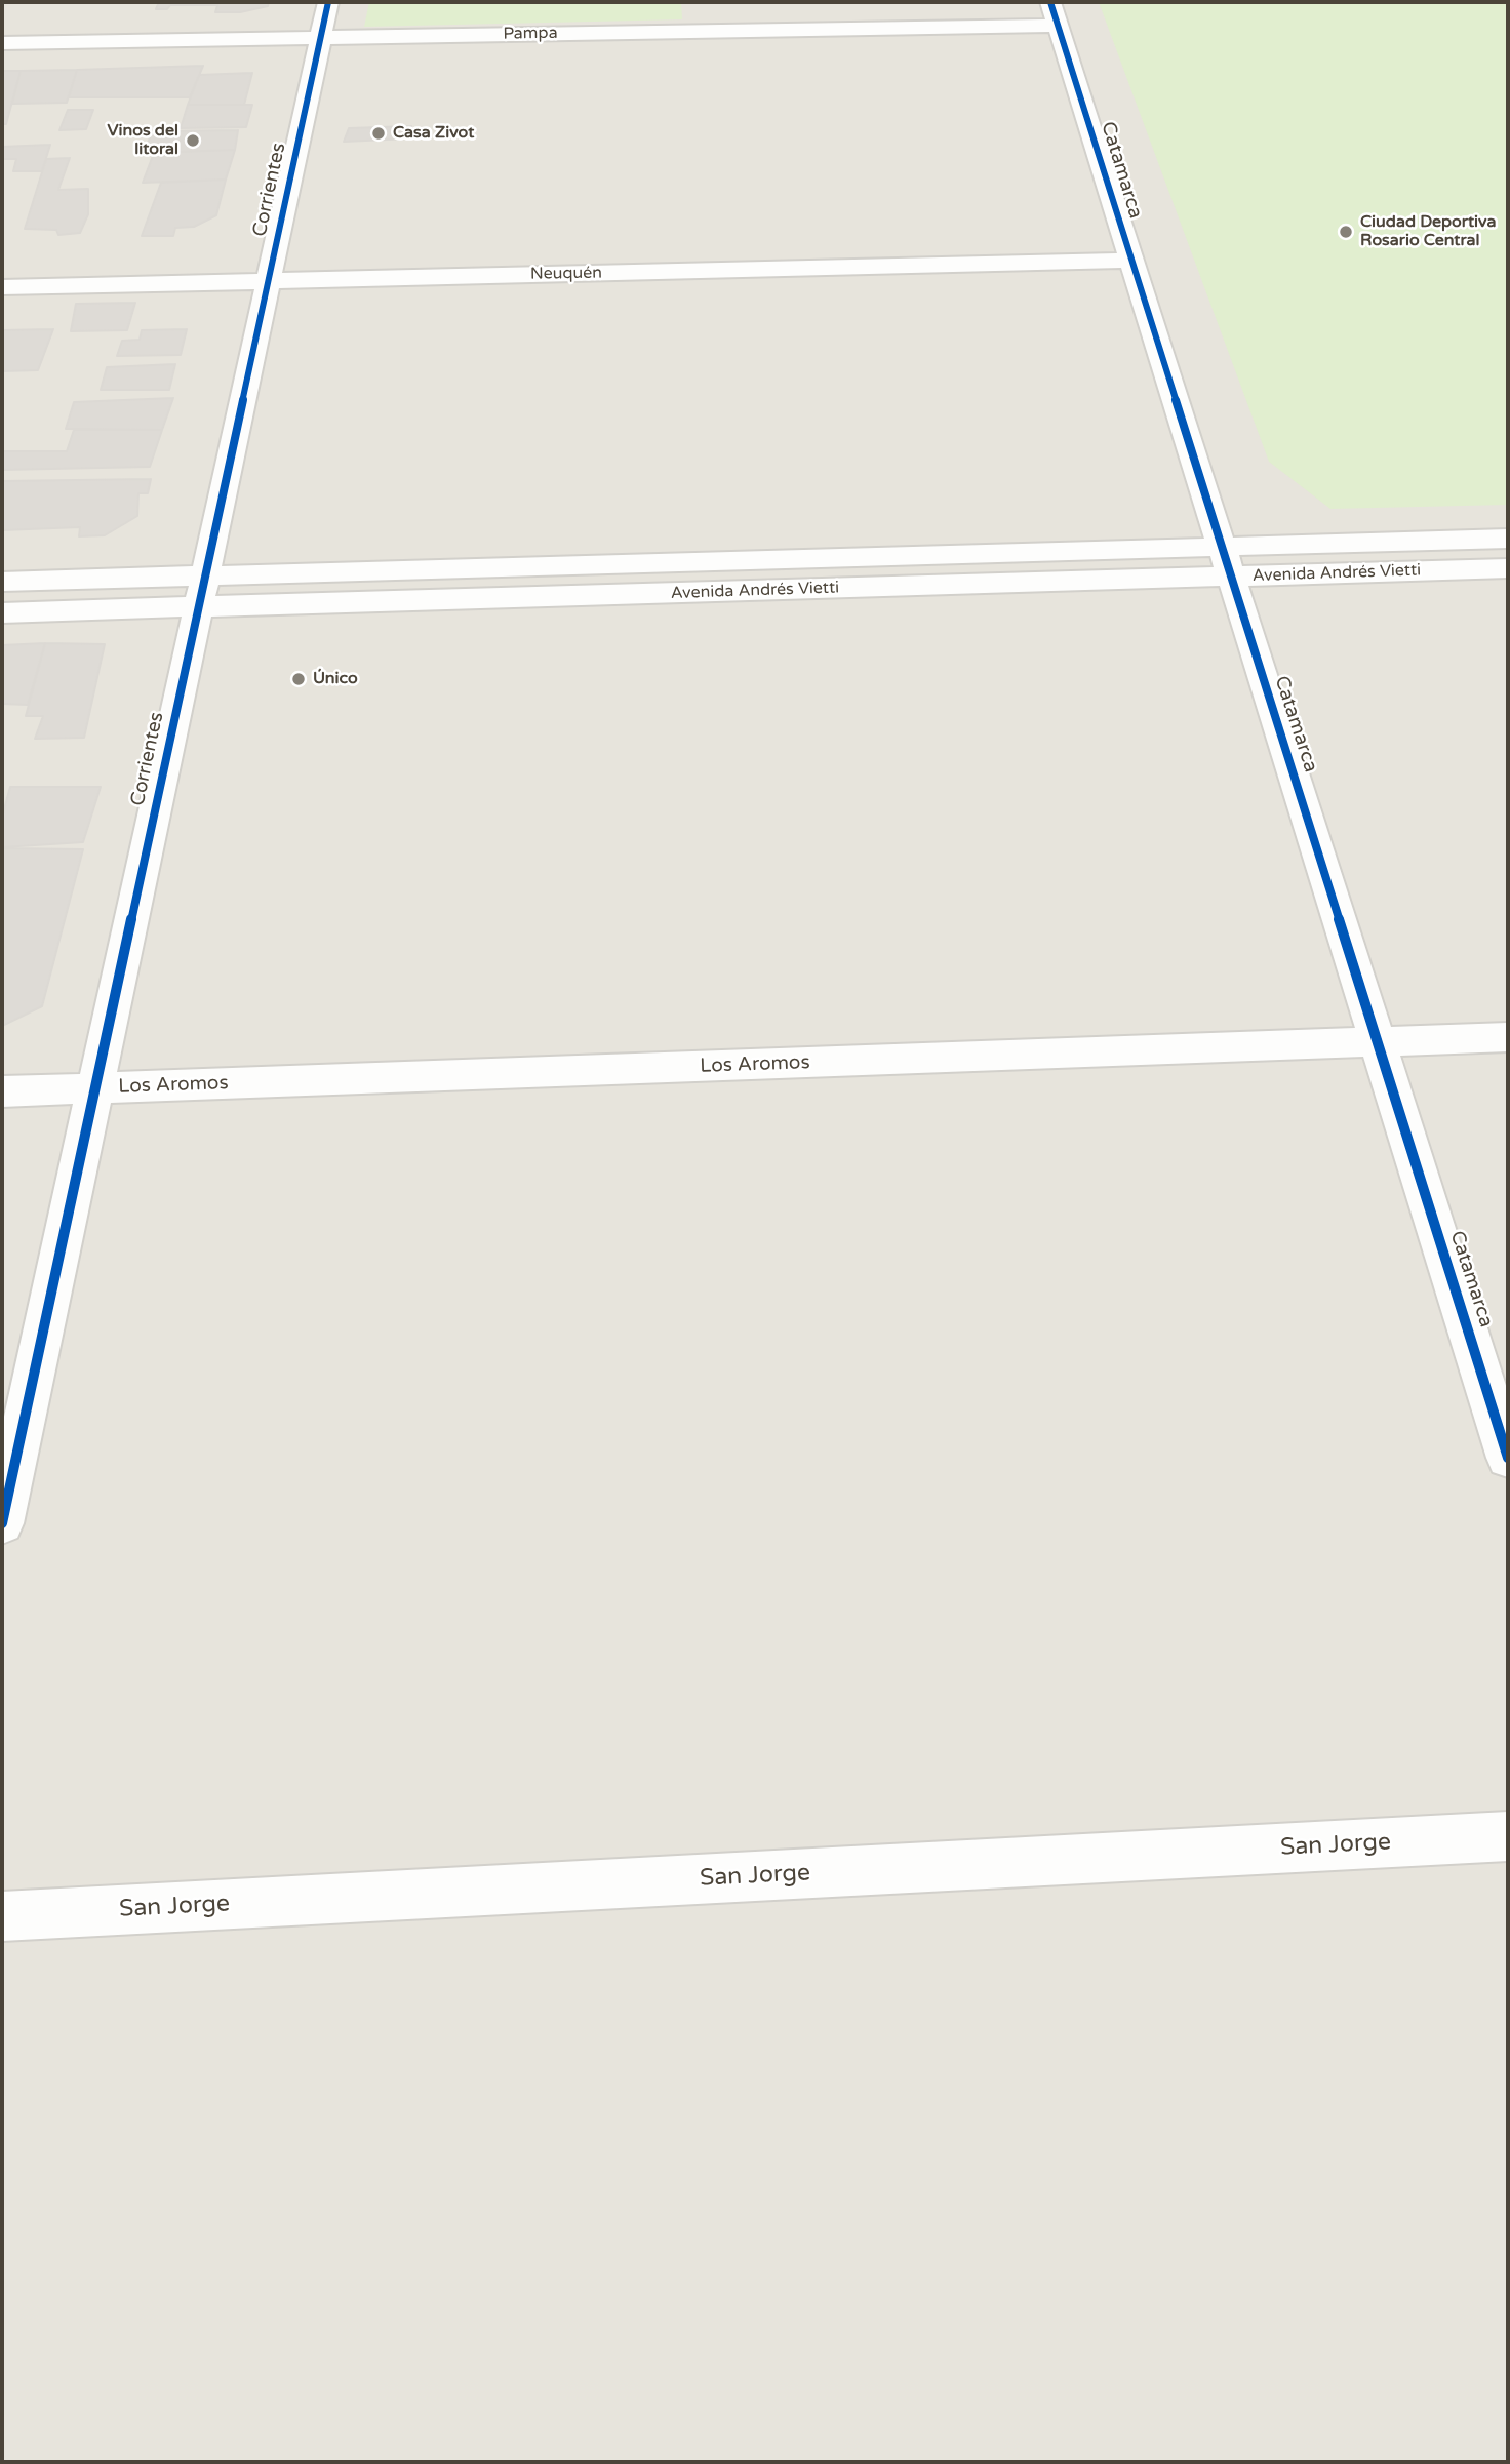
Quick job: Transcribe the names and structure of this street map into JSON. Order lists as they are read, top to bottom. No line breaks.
{"streets":{"street":["Pampa","Catamarca","Corrientes","Neuquén","Avenida Andrés Vietti","Los Aromos","San Jorge"]},"crossings":[["Pampa","Catamarca"],["Pampa","Corrientes"],["Catamarca","Neuquén"],["Catamarca","Avenida Andrés Vietti"],["Catamarca","Los Aromos"],["Corrientes","Neuquén"],["Corrientes","Avenida Andrés Vietti"],["Corrientes","Los Aromos"]],"places":["Casa Zivot","Vinos del litoral","Ciudad Deportiva Rosario Central","Único"]}
